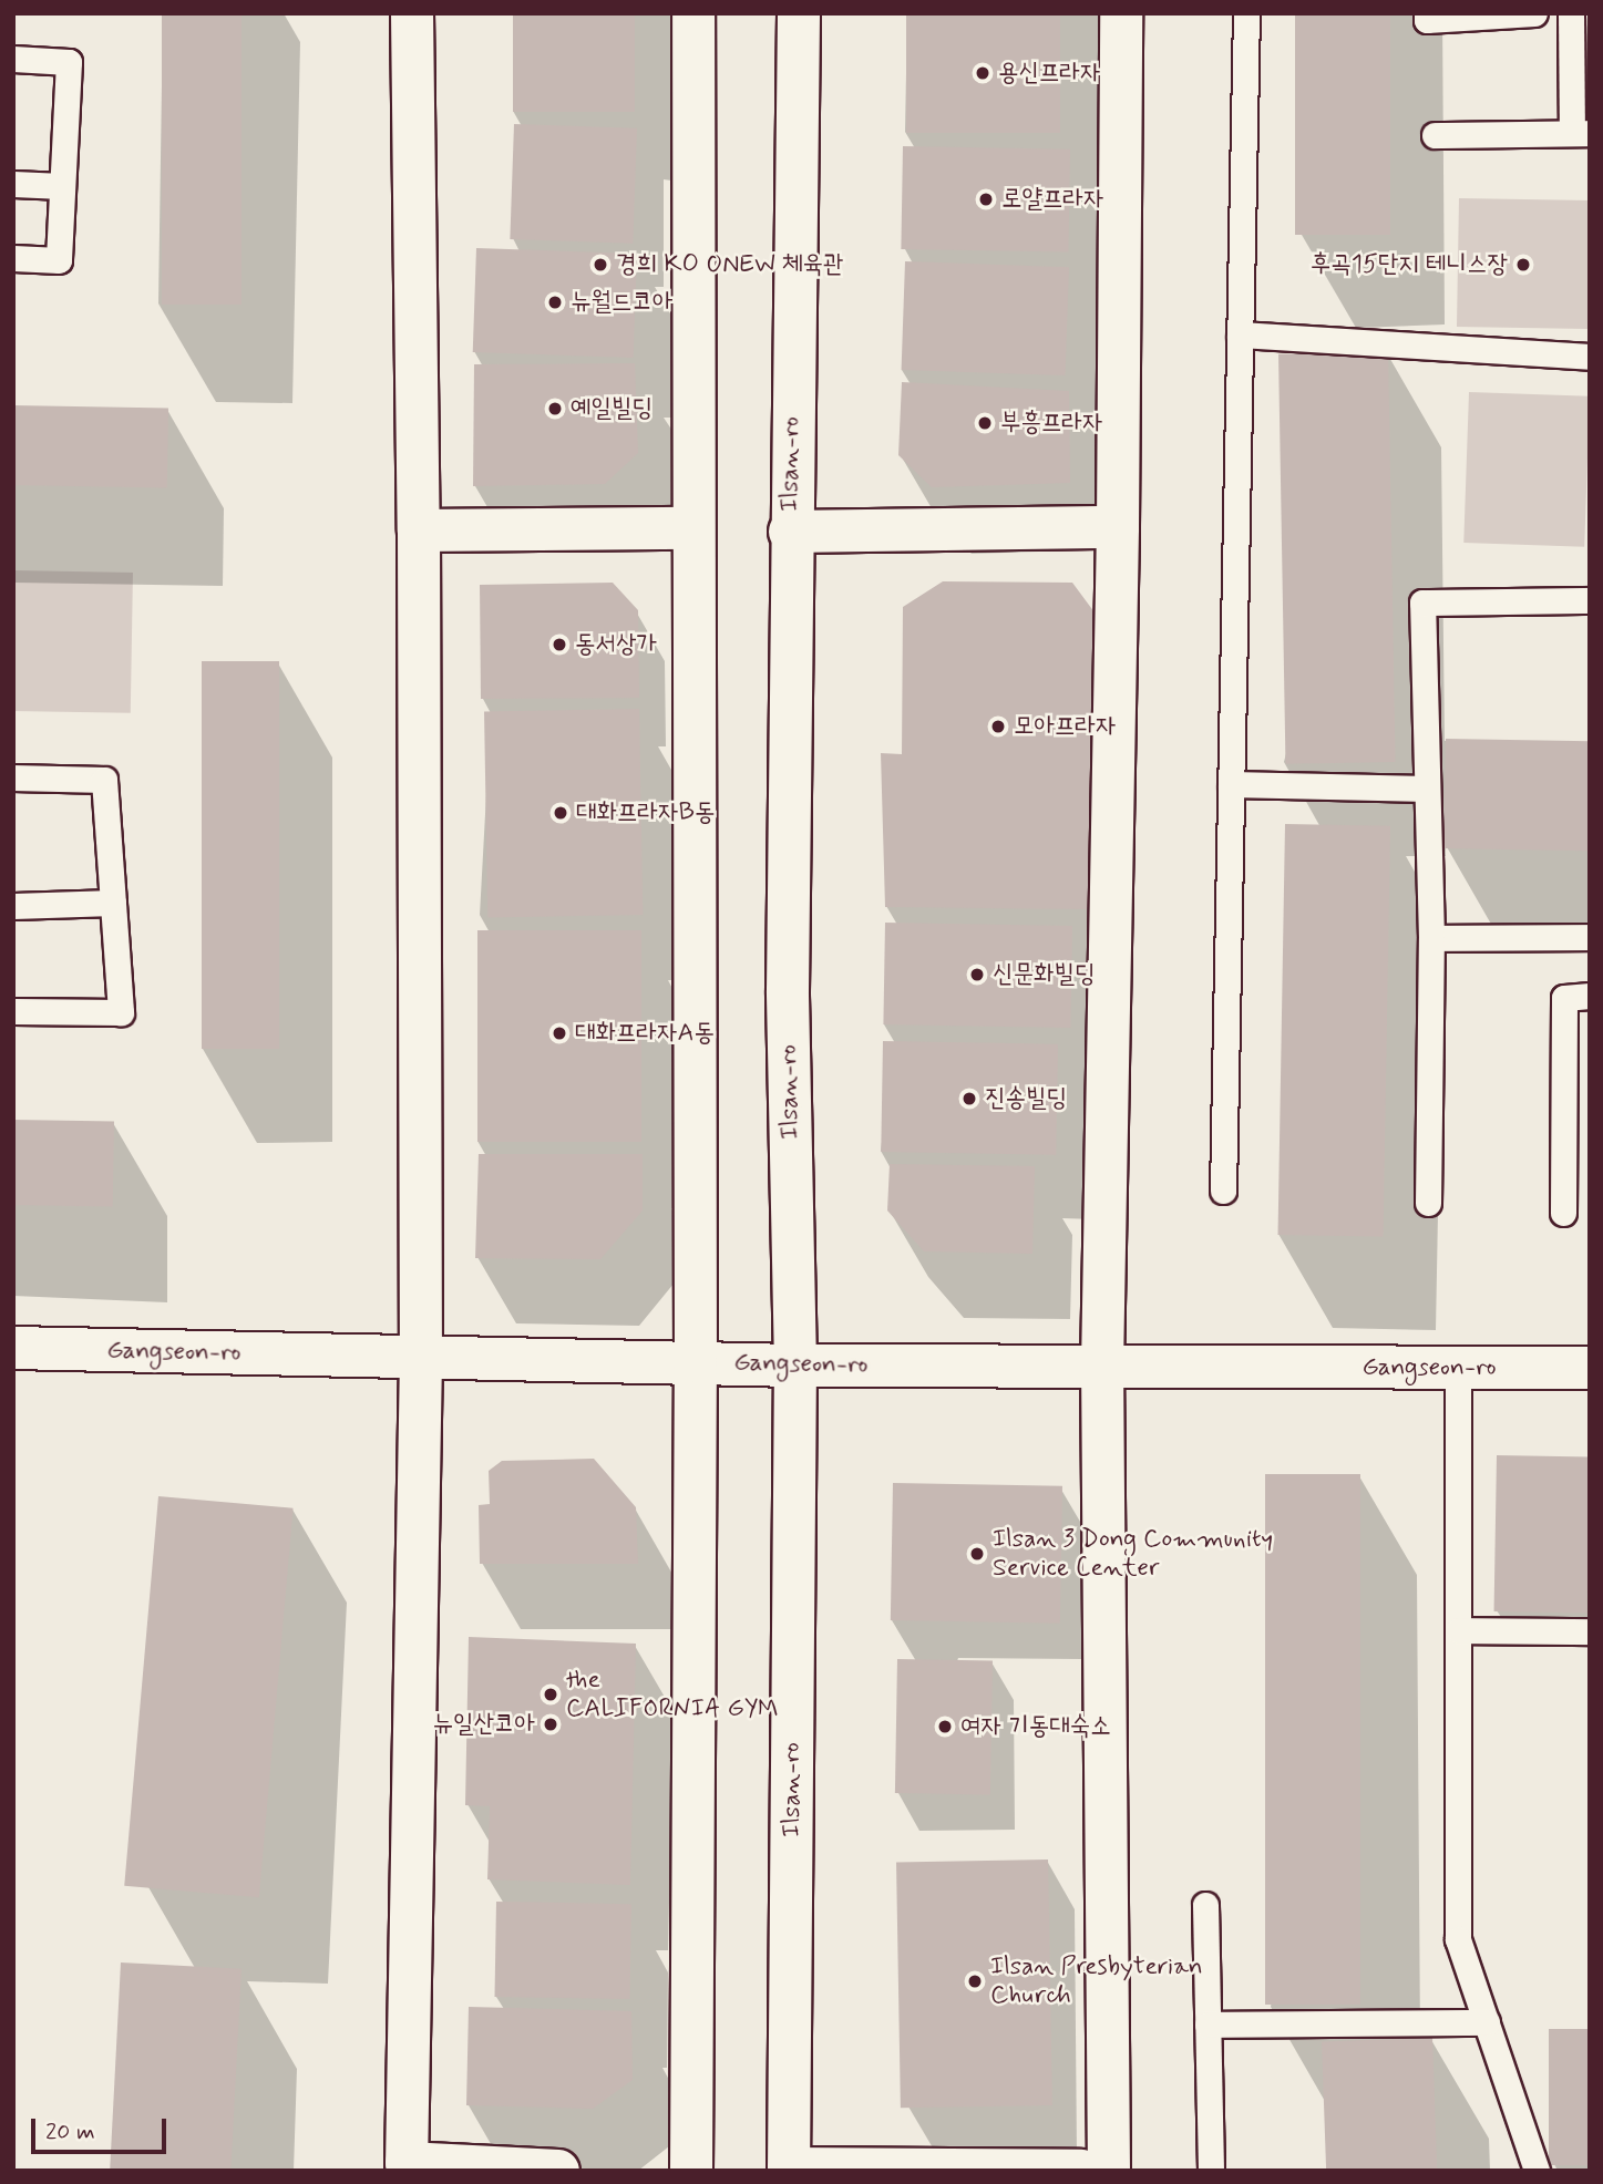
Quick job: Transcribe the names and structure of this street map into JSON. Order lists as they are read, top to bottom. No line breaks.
{"streets":{"main road":["Ilsan-ro","Gangseon-ro"]},"crossings":[["Ilsan-ro","Gangseon-ro"]],"places":["용신프라자","로얄프라자","경희 KO ONEW 체육관","후곡15단지 테니스장","뉴월드코아","예일빌딩","부흥프라자","동서상가","모아프라자","대화프라자B동","신문화빌딩","대화프라자A동","진송빌딩","Ilsan 3 Dong Community Service Center","the CALIFORNIA GYM","뉴일산코아","여자 기동대숙소","Ilsan Presbyterian Church"],"scale_bar":"20 m"}
